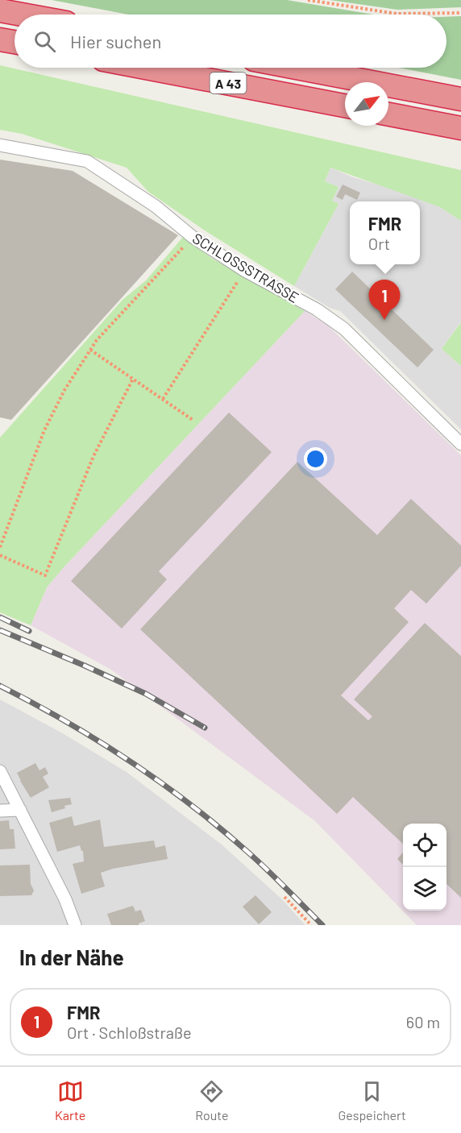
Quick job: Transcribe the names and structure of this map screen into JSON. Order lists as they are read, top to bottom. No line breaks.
{"streets":{"highway":["A 43"],"street":["SCHLOSSSTRASSE"]},"north":"top right","page":{"search":"Hier suchen","popup":["FMR","Ort"],"pins":"1","heading":"In der Nähe","list":[{"mark":"1","name":"FMR","note":"Ort · Schloßstraße","value":"60 m"}],"nav":["Karte","Route","Gespeichert"]}}
